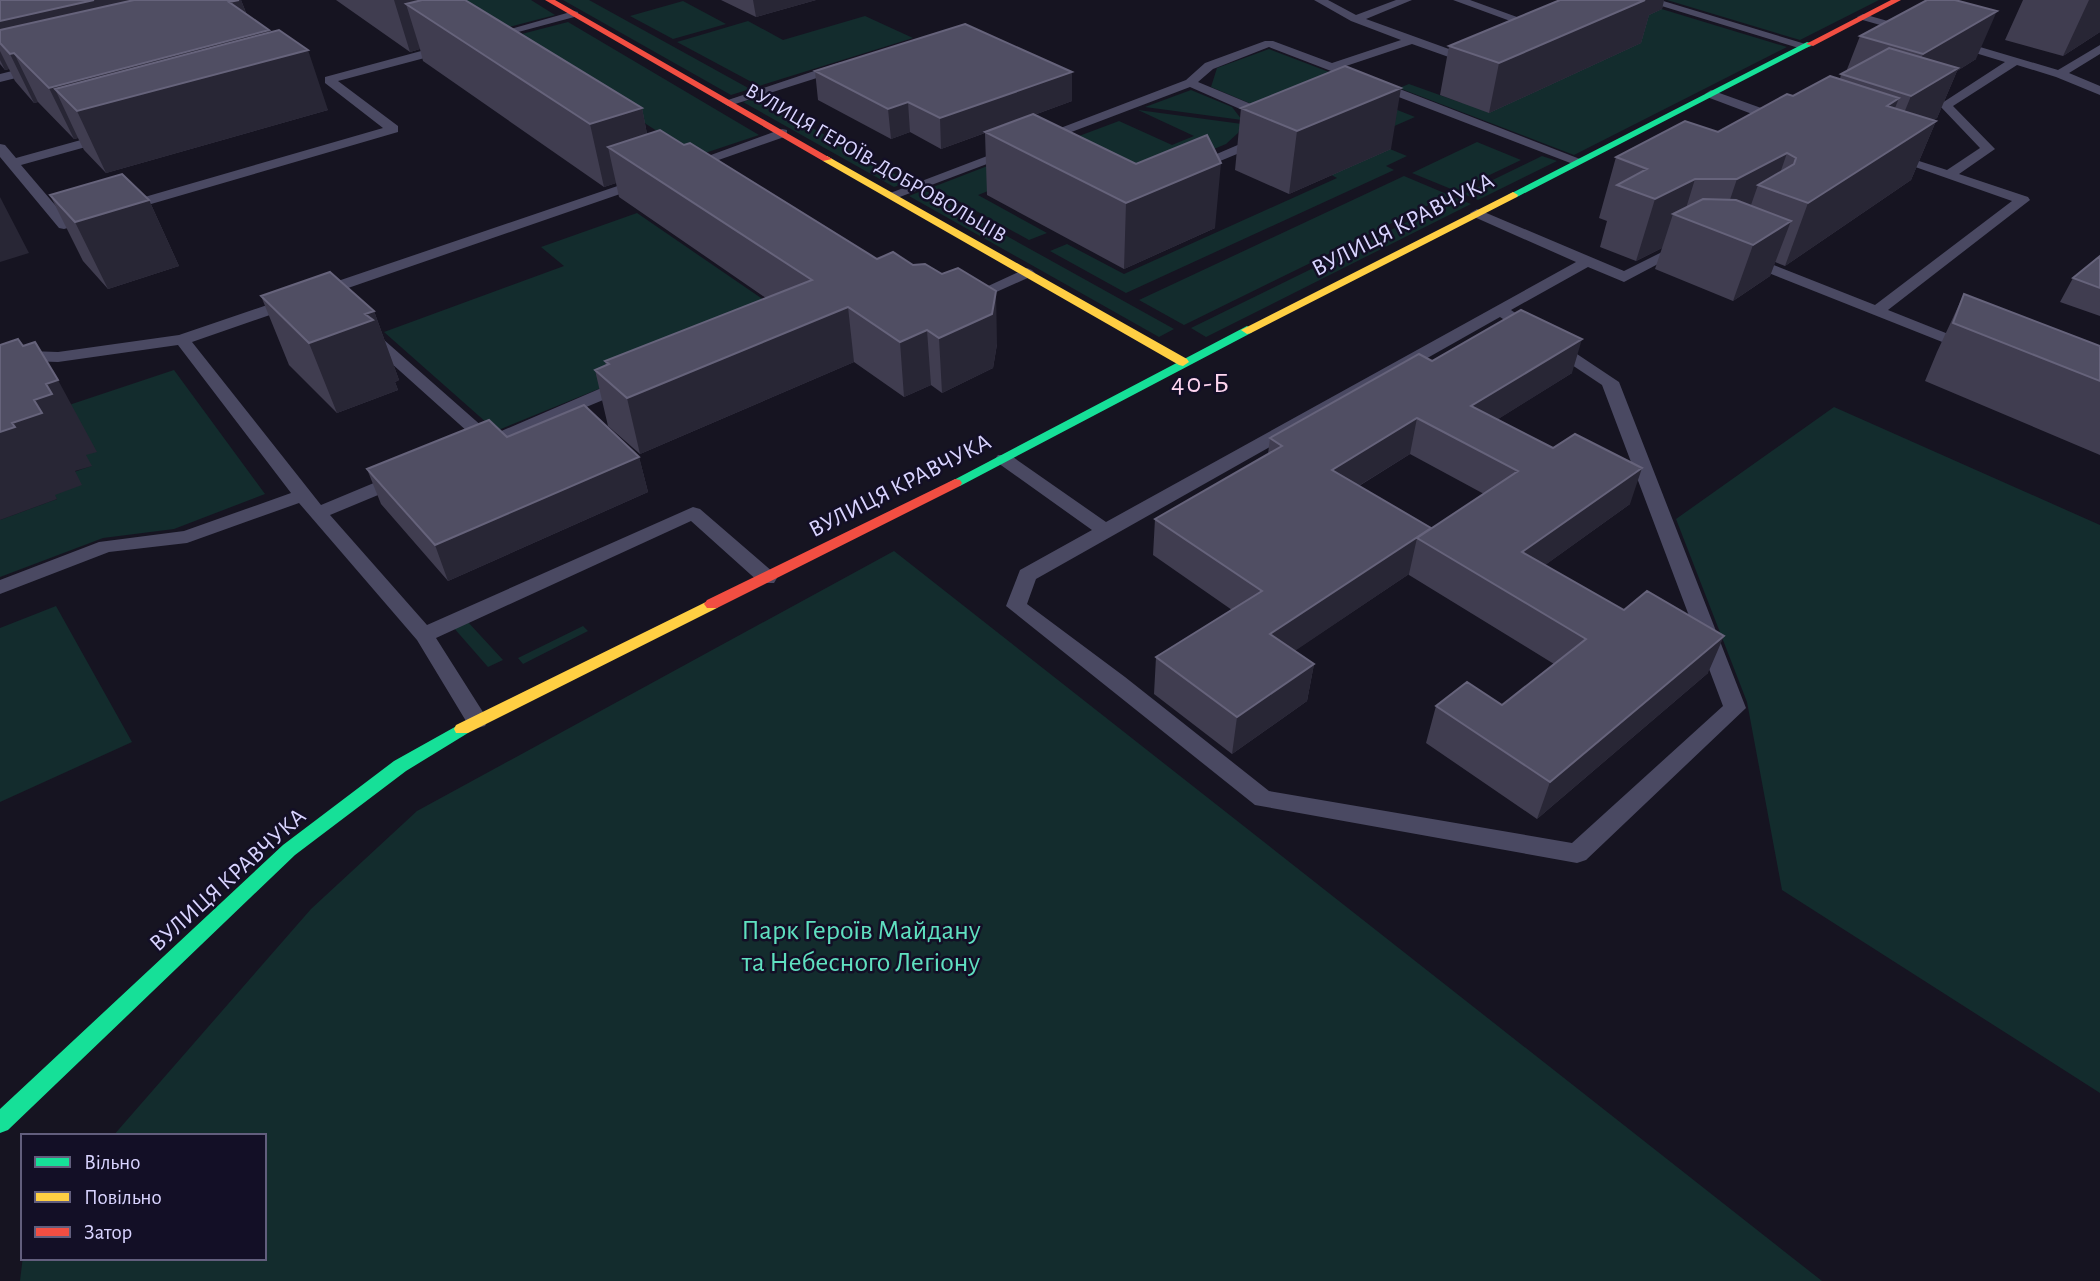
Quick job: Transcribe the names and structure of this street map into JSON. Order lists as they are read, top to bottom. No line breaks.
{"streets":{"street":["ВУЛИЦЯ ГЕРОЇВ-ДОБРОВОЛЬЦІВ","ВУЛИЦЯ КРАВЧУКА"]},"crossings":[["ВУЛИЦЯ ГЕРОЇВ-ДОБРОВОЛЬЦІВ","ВУЛИЦЯ КРАВЧУКА"]],"districts":["40-Б"],"parks":["Парк Героїв Майдану та Небесного Легіону"],"legend":["Вільно","Повільно","Затор"]}
